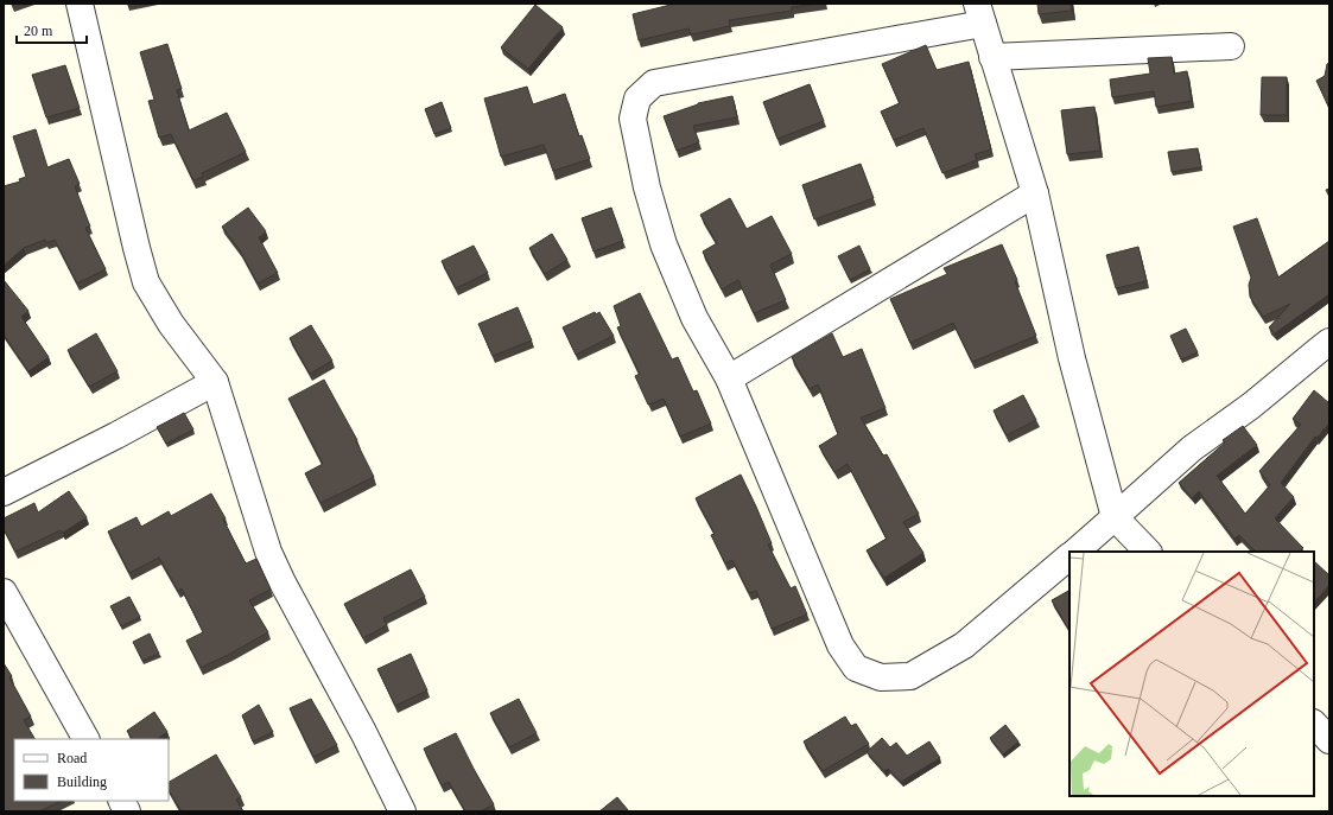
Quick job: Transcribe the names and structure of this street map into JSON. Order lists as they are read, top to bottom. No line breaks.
{"legend":["Road","Building"],"scale_bar":"20 m"}
